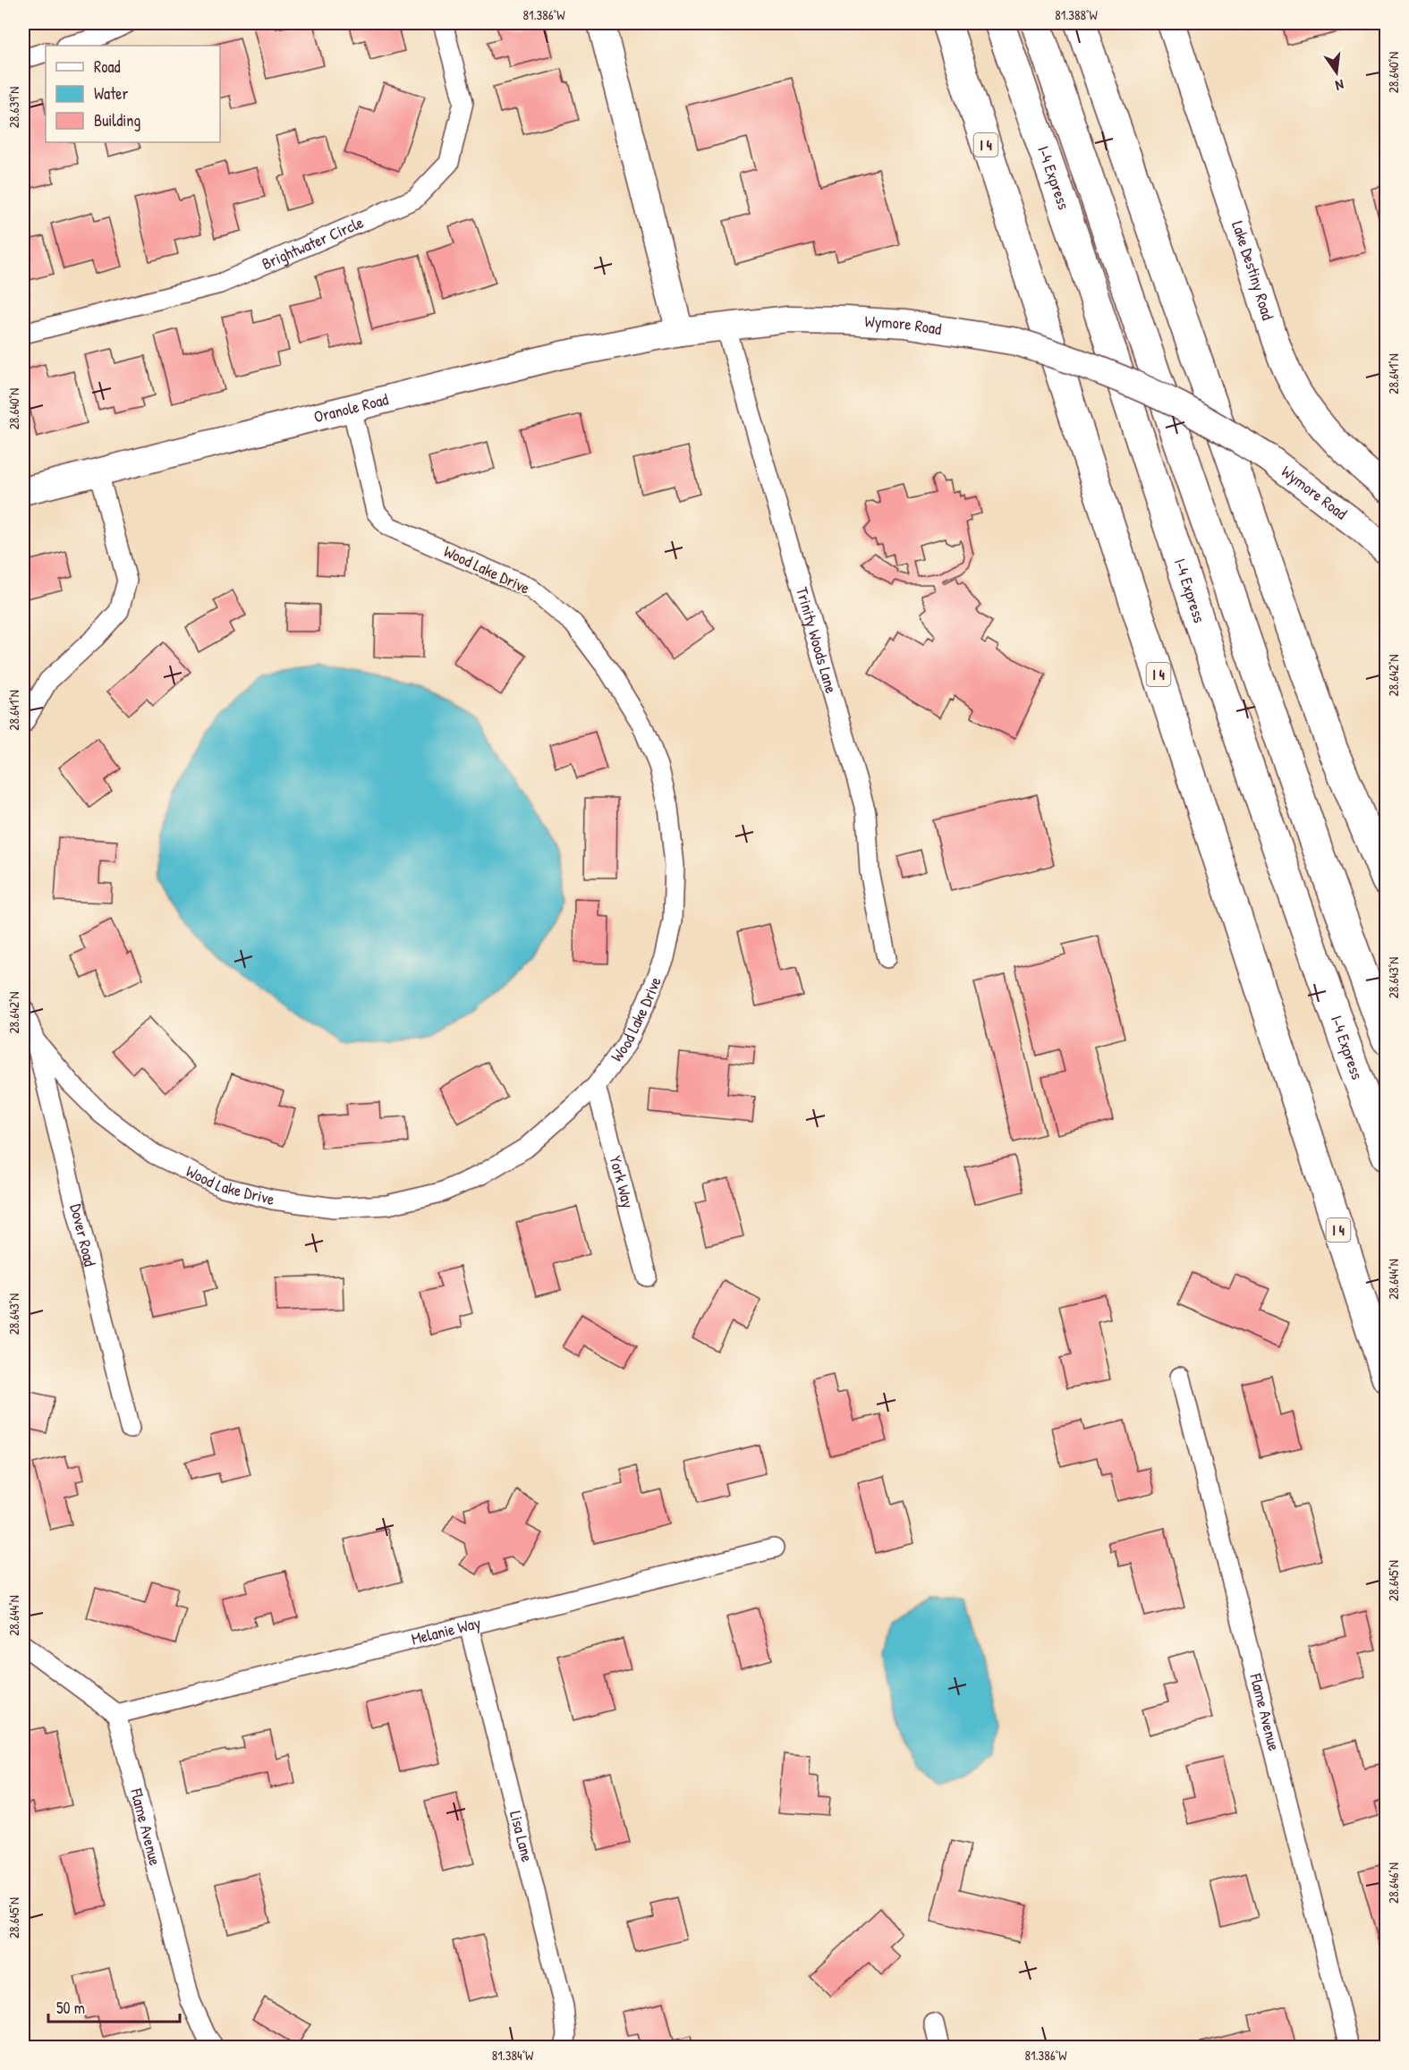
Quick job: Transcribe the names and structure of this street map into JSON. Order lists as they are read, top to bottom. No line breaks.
{"streets":{"highway":["I 4","I-4 Express"],"street":["Brightwater Circle","Lake Destiny Road","Wymore Road","Oranole Road","Wood Lake Drive","Trinity Woods Lane","York Way","Dover Road","Melanie Way","Flame Avenue","Lisa Lane"]},"crossings":[["Wymore Road","Oranole Road"],["Wymore Road","Trinity Woods Lane"],["Oranole Road","Wood Lake Drive"],["Wood Lake Drive","York Way"],["Wood Lake Drive","Dover Road"],["Melanie Way","Flame Avenue"],["Melanie Way","Lisa Lane"]],"legend":["Road","Water","Building"],"scale_bar":"50 m","north":"bottom","coordinates":["81.386°W","81.388°W","28.640°N","28.639°N","28.641°N","28.642°N","28.643°N","28.644°N","28.645°N","28.646°N","81.384°W"]}
